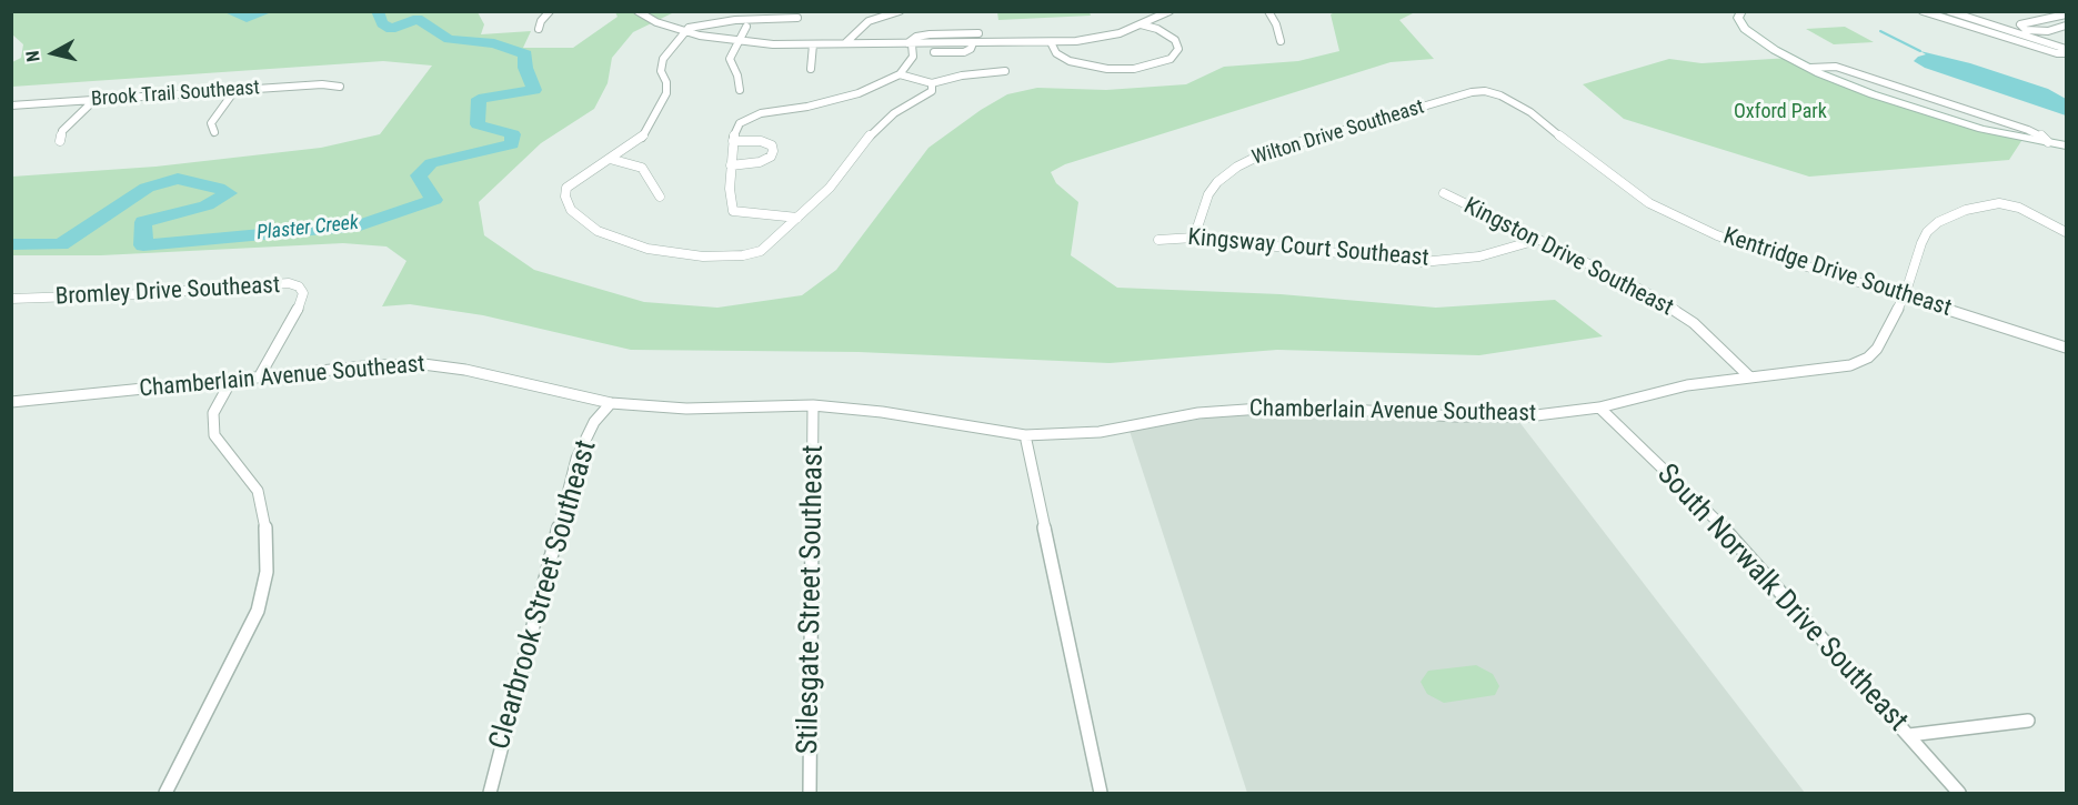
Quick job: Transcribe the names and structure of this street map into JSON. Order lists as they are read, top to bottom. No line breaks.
{"streets":{"street":["Brook Trail Southeast","Wilton Drive Southeast","Kingsway Court Southeast","Kingston Drive Southeast","Kentridge Drive Southeast","Bromley Drive Southeast","Chamberlain Avenue Southeast","Clearbrook Street Southeast","South Norwalk Drive Southeast","Stilesgate Street Southeast"]},"crossings":[["Wilton Drive Southeast","Kingsway Court Southeast"],["Wilton Drive Southeast","Kentridge Drive Southeast"],["Kingsway Court Southeast","Kingston Drive Southeast"],["Kingston Drive Southeast","Chamberlain Avenue Southeast"],["Kentridge Drive Southeast","Chamberlain Avenue Southeast"],["Bromley Drive Southeast","Chamberlain Avenue Southeast"],["Chamberlain Avenue Southeast","Clearbrook Street Southeast"],["Chamberlain Avenue Southeast","South Norwalk Drive Southeast"],["Chamberlain Avenue Southeast","Stilesgate Street Southeast"]],"water":["Plaster Creek"],"parks":["Oxford Park"],"north":"left"}
